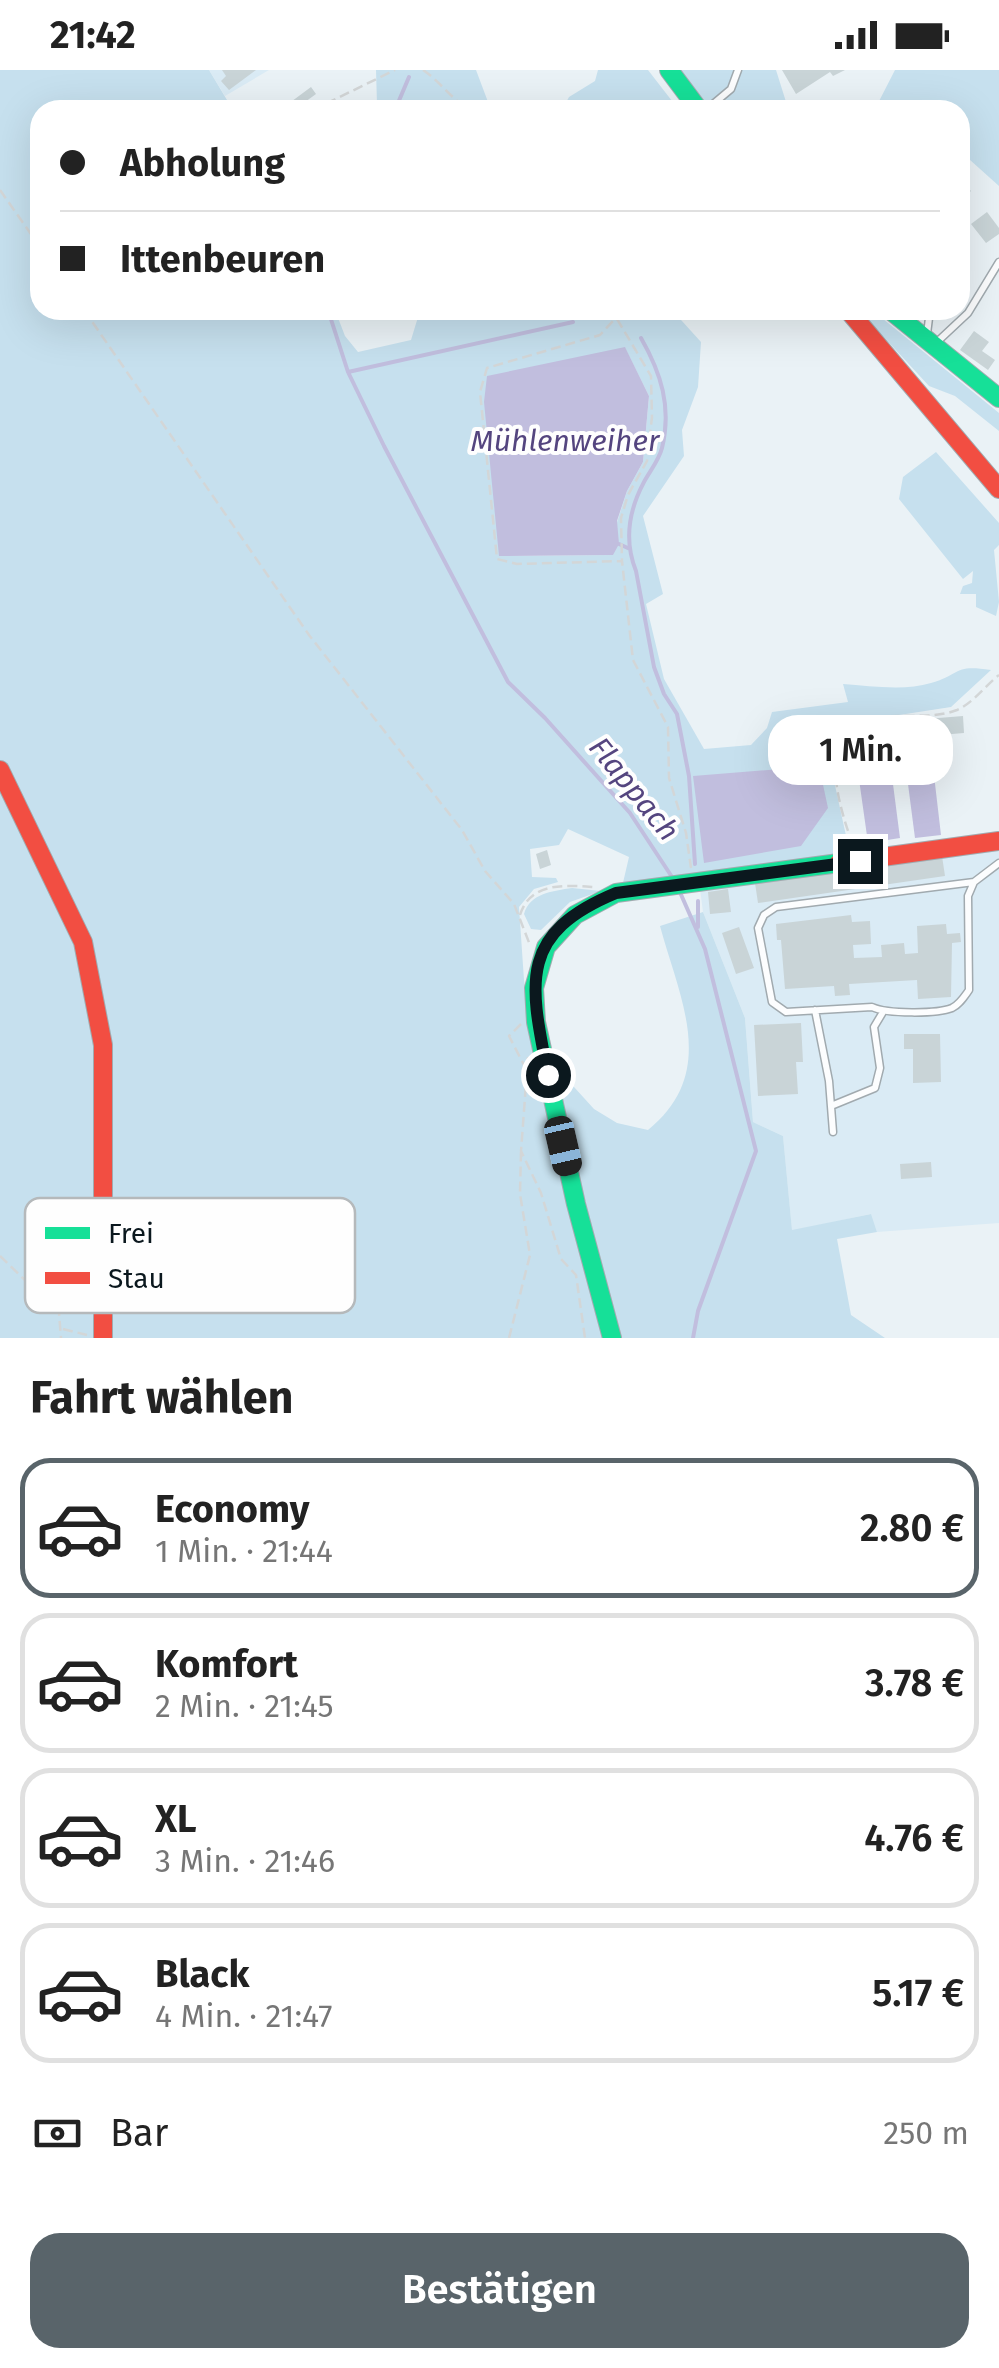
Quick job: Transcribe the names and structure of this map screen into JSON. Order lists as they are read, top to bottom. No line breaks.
{"water":["Mühlenweiher","Flappach"],"legend":["Frei","Stau"],"page":{"status":"21:42","banner":["Abholung","Ittenbeuren"],"bubble":"1 Min.","heading":"Fahrt wählen","list":[{"name":"Economy","note":"1 Min. · 21:44","value":"2.80 €"},{"name":"Komfort","note":"2 Min. · 21:45","value":"3.78 €"},{"name":"XL","note":"3 Min. · 21:46","value":"4.76 €"},{"name":"Black","note":"4 Min. · 21:47","value":"5.17 €"}],"pay":["Bar","250 m"],"buttons":"Bestätigen"}}
